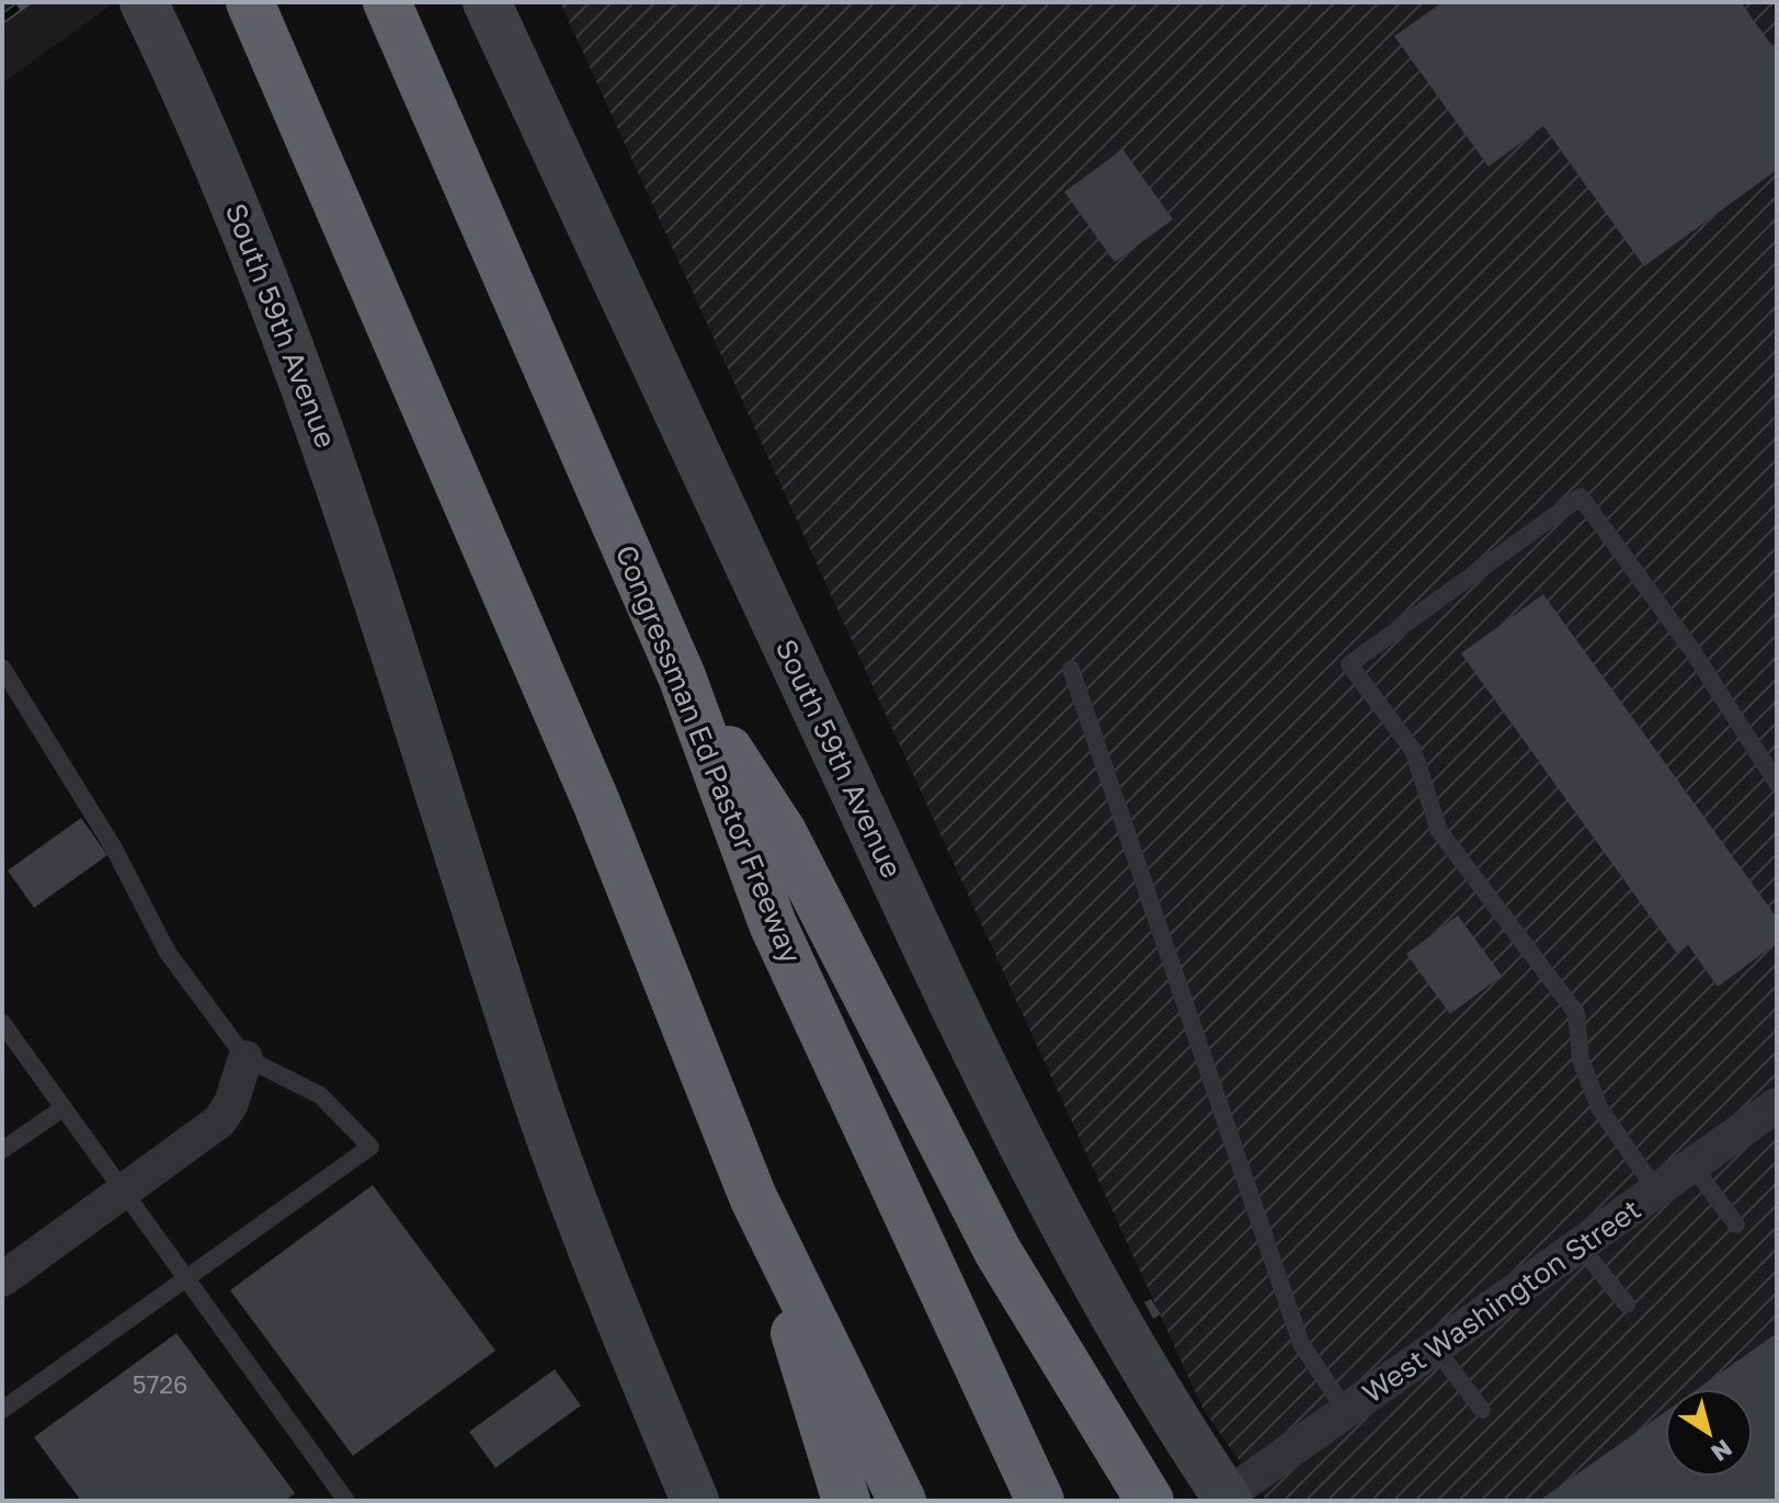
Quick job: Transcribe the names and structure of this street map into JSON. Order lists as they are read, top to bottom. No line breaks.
{"streets":{"highway":["Congressman Ed Pastor Freeway"],"main road":["South 59th Avenue"],"street":["West Washington Street"]},"crossings":[["South 59th Avenue","West Washington Street"]],"house_numbers":["5726"],"north":"bottom right"}
